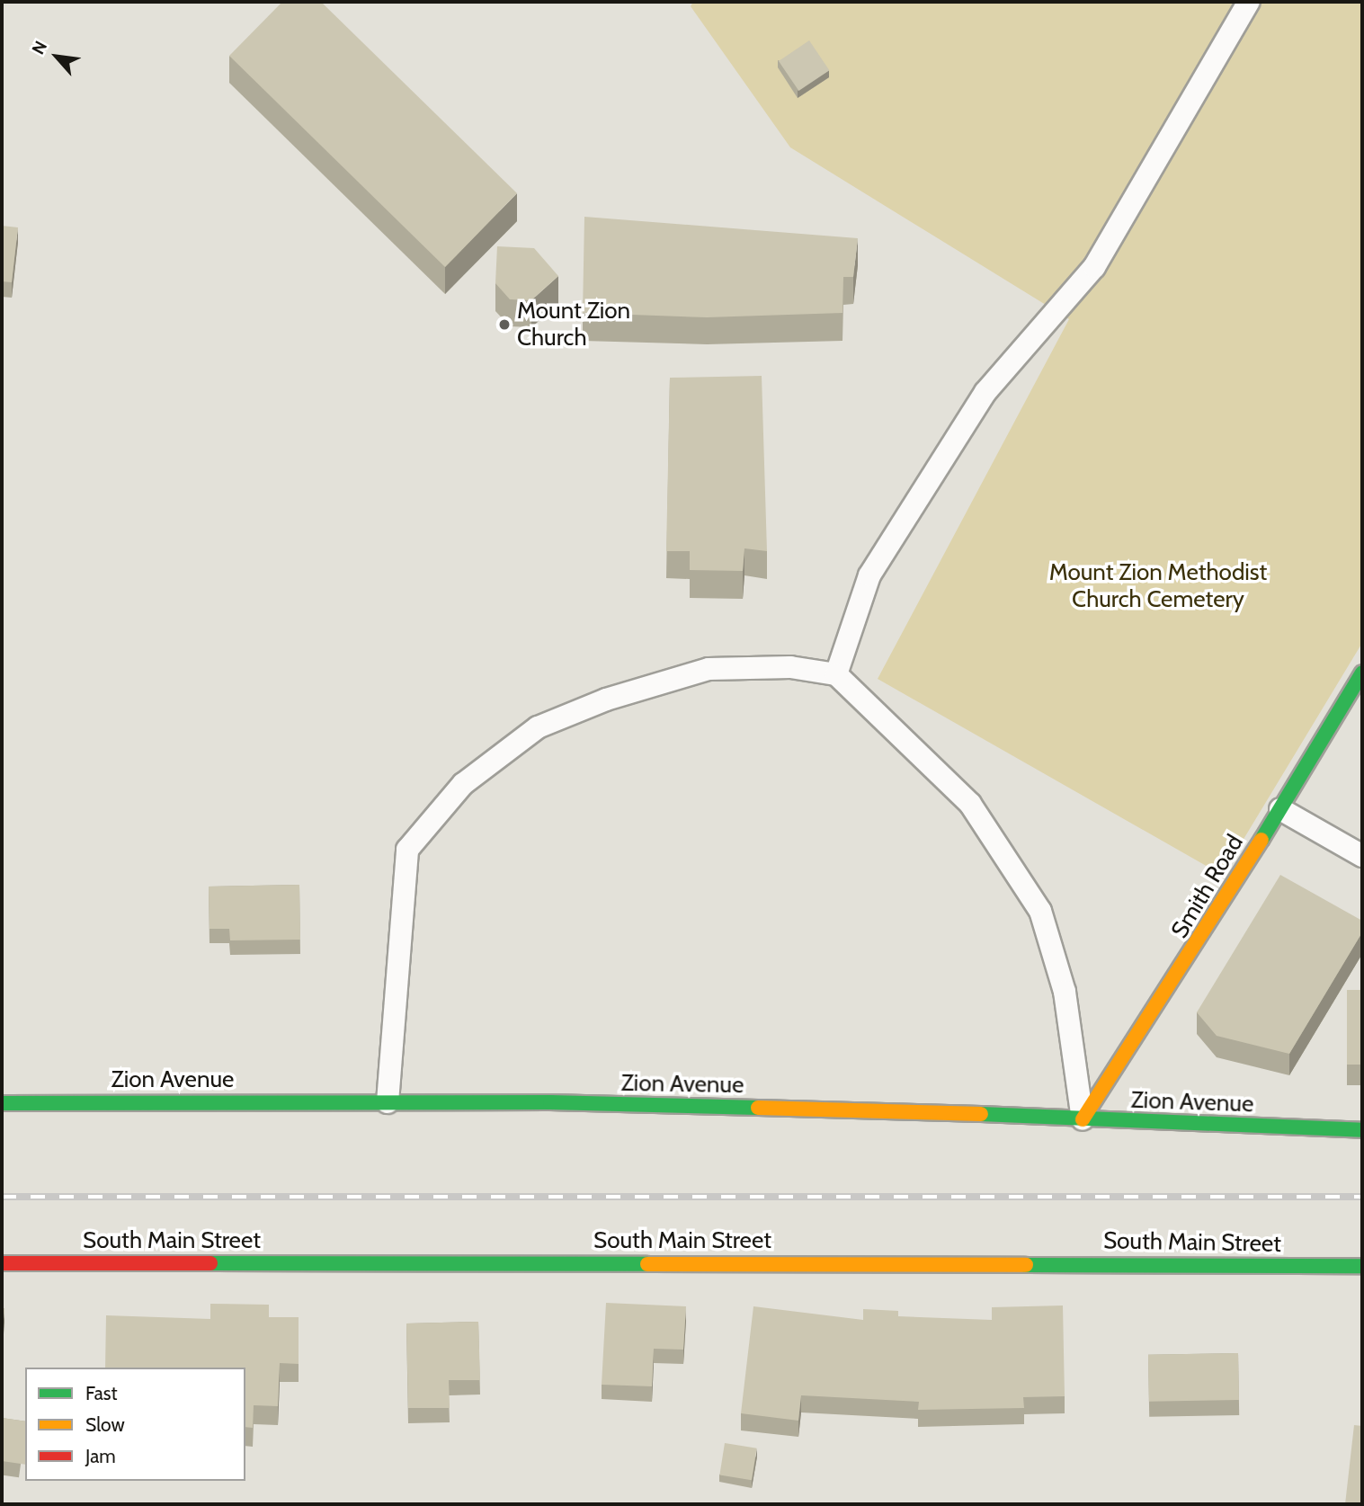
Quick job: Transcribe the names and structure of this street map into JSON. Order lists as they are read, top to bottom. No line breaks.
{"streets":{"street":["Smith Road","Zion Avenue","South Main Street"]},"crossings":[["Smith Road","Zion Avenue"]],"parks":["Mount Zion Methodist Church Cemetery"],"places":["Mount Zion Church"],"legend":["Fast","Slow","Jam"],"north":"top left"}
